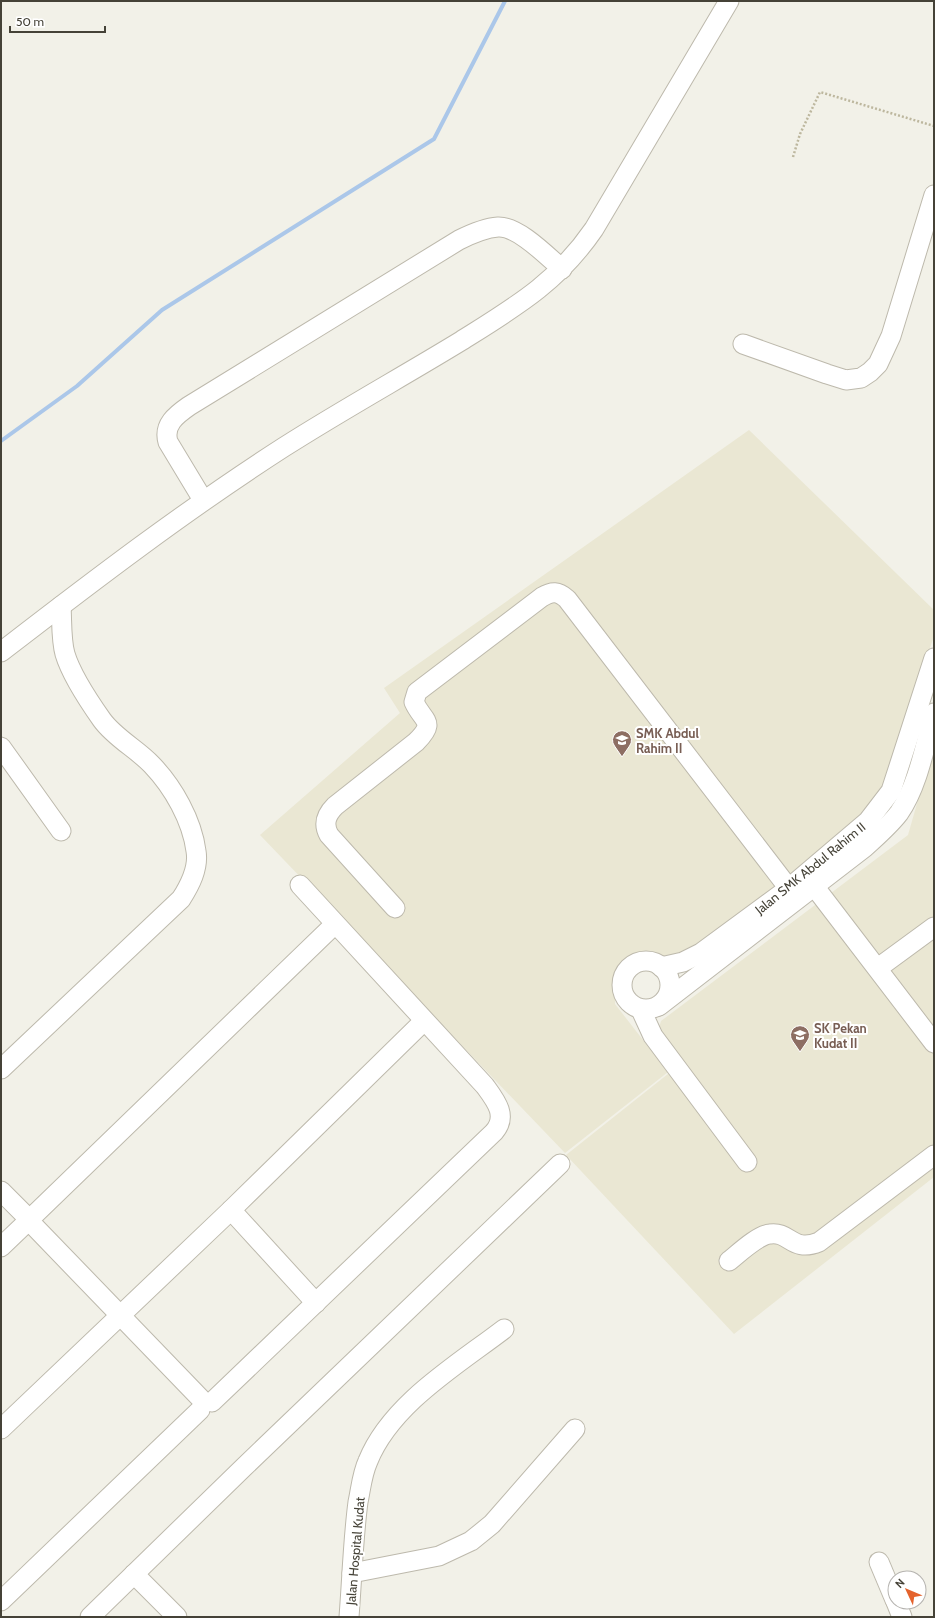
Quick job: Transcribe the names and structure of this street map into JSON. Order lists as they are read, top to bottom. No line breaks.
{"streets":{"street":["Jalan SMK Abdul Rahim II","Jalan Hospital Kudat"]},"places":{"school or university":["SMK Abdul Rahim II","SK Pekan Kudat II"]},"scale_bar":"50 m","north":"top left"}
